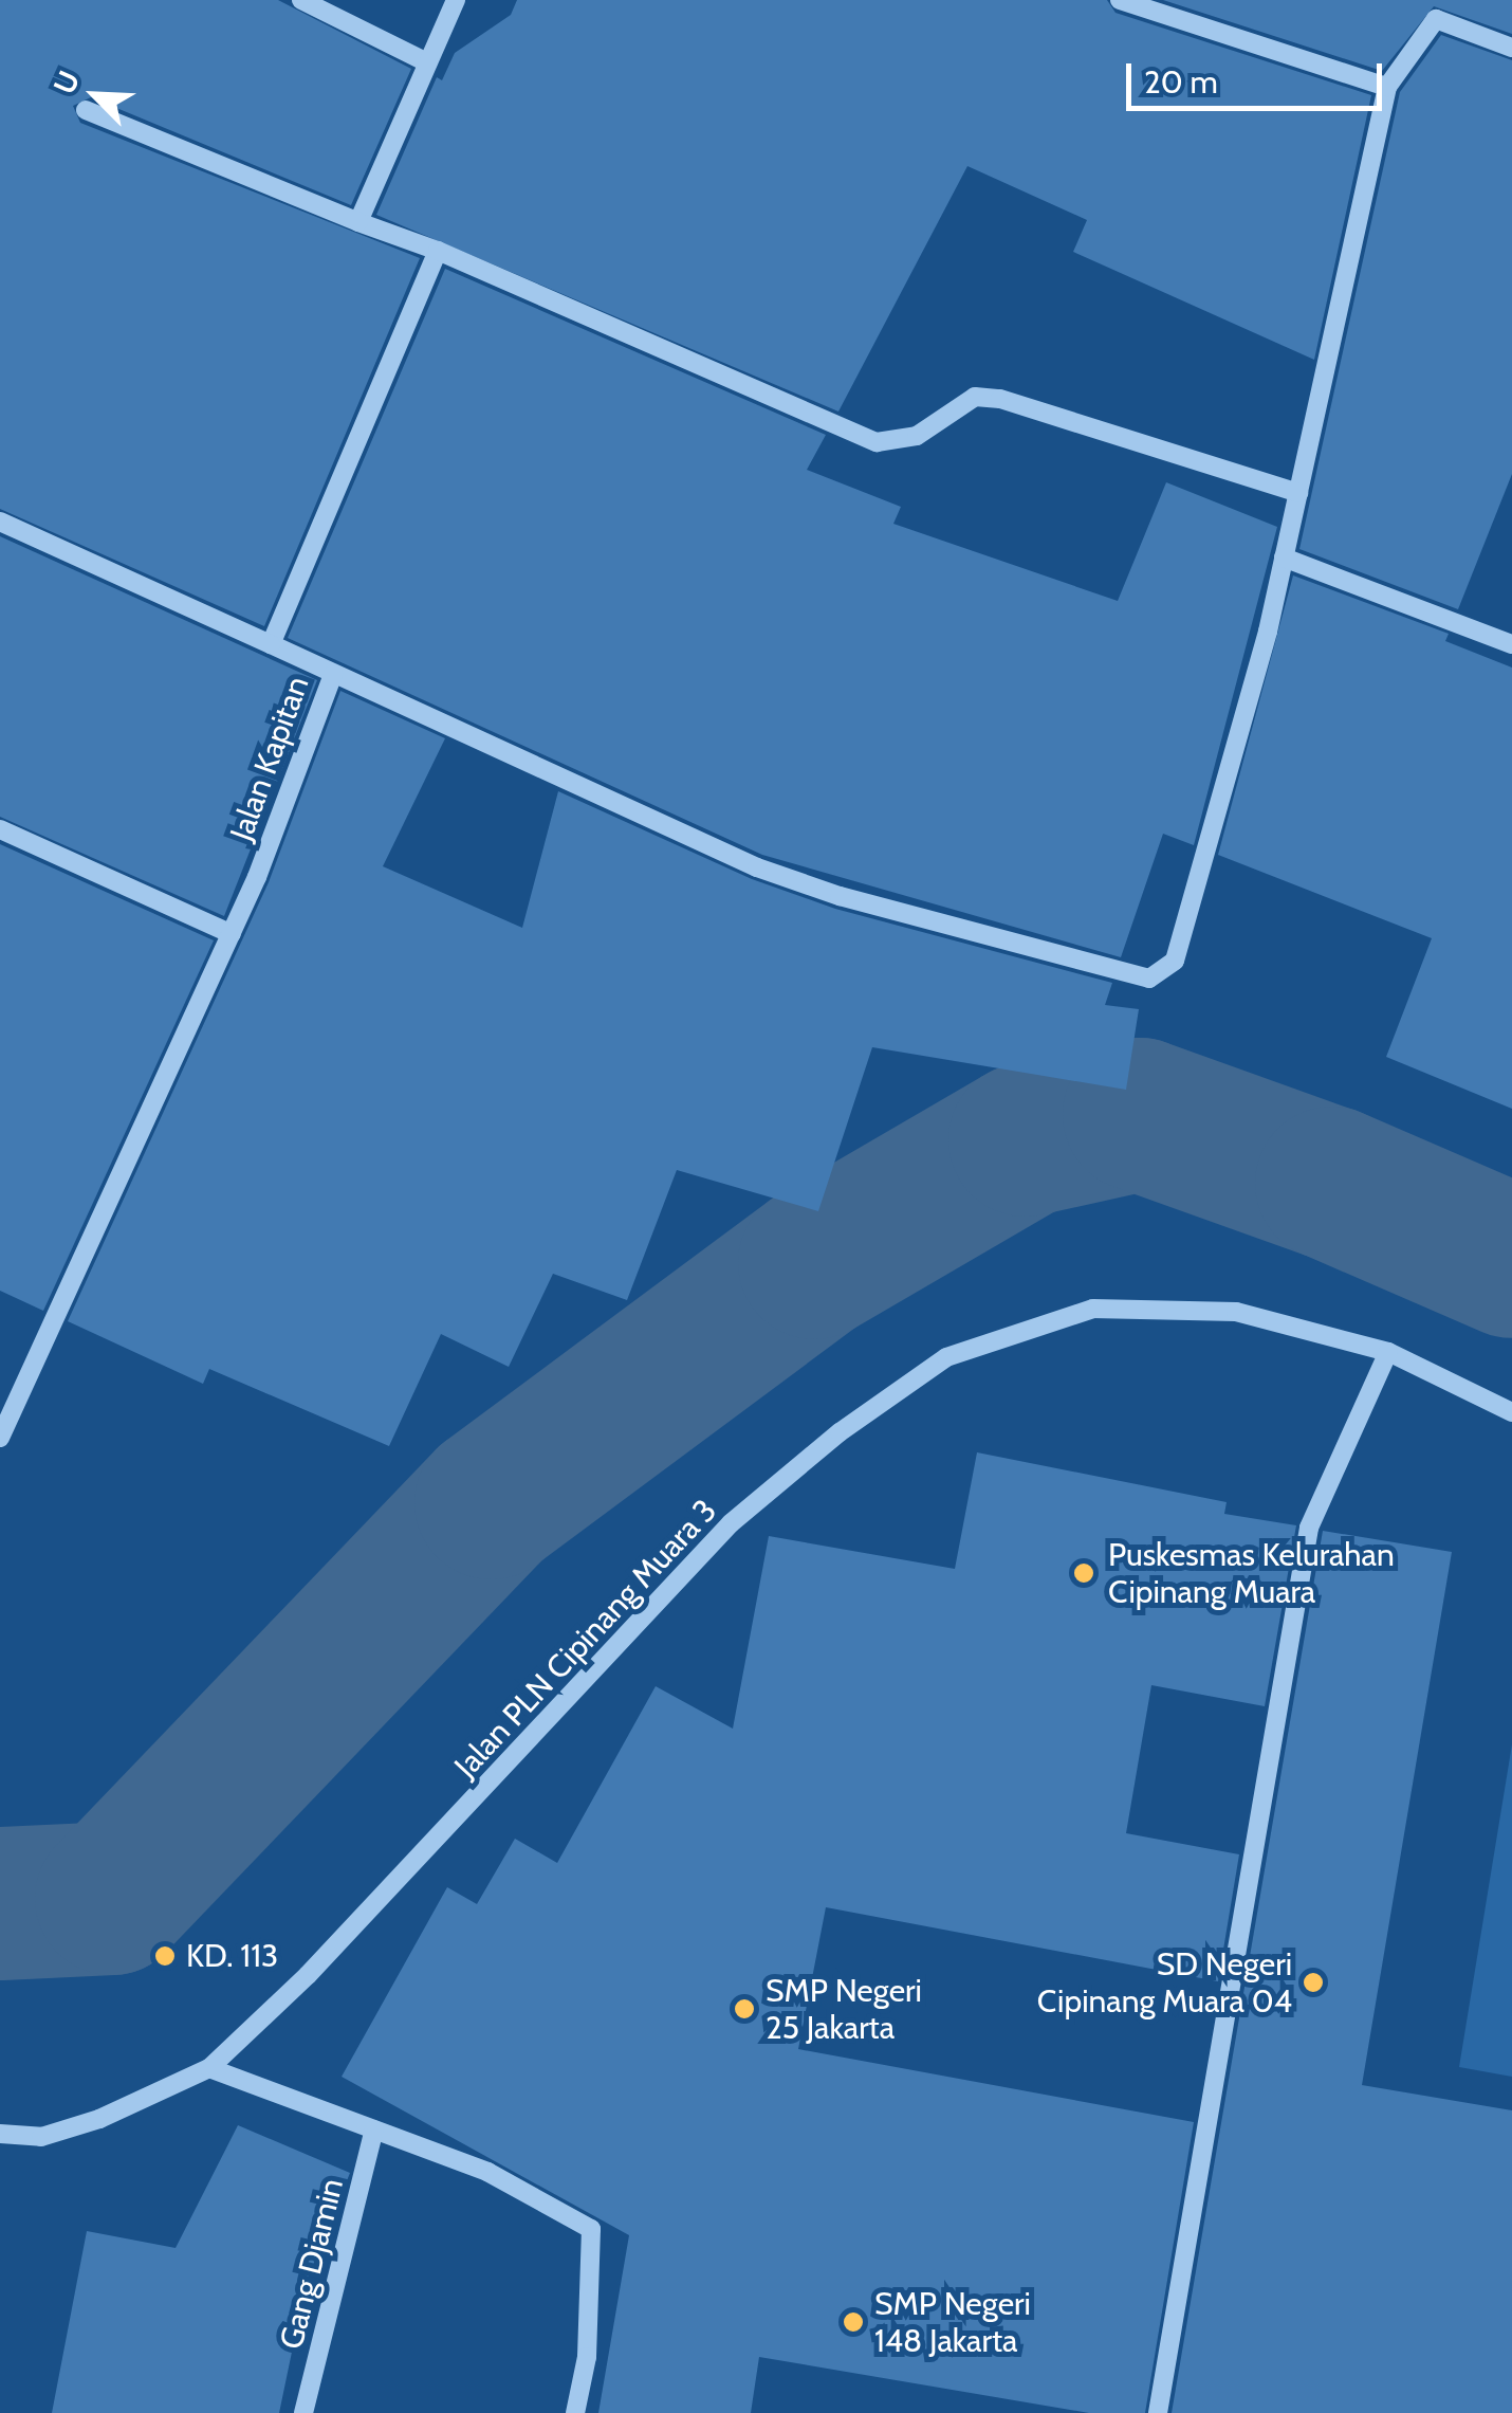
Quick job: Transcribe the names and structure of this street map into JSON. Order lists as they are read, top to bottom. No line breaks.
{"streets":{"street":["Jalan Kapitan","Jalan PLN Cipinang Muara 3","Gang Djamin"]},"places":["Puskesmas Kelurahan Cipinang Muara","KD. 113","SD Negeri Cipinang Muara 04","SMP Negeri 25 Jakarta","SMP Negeri 148 Jakarta"],"scale_bar":"20 m","north":"top left"}
